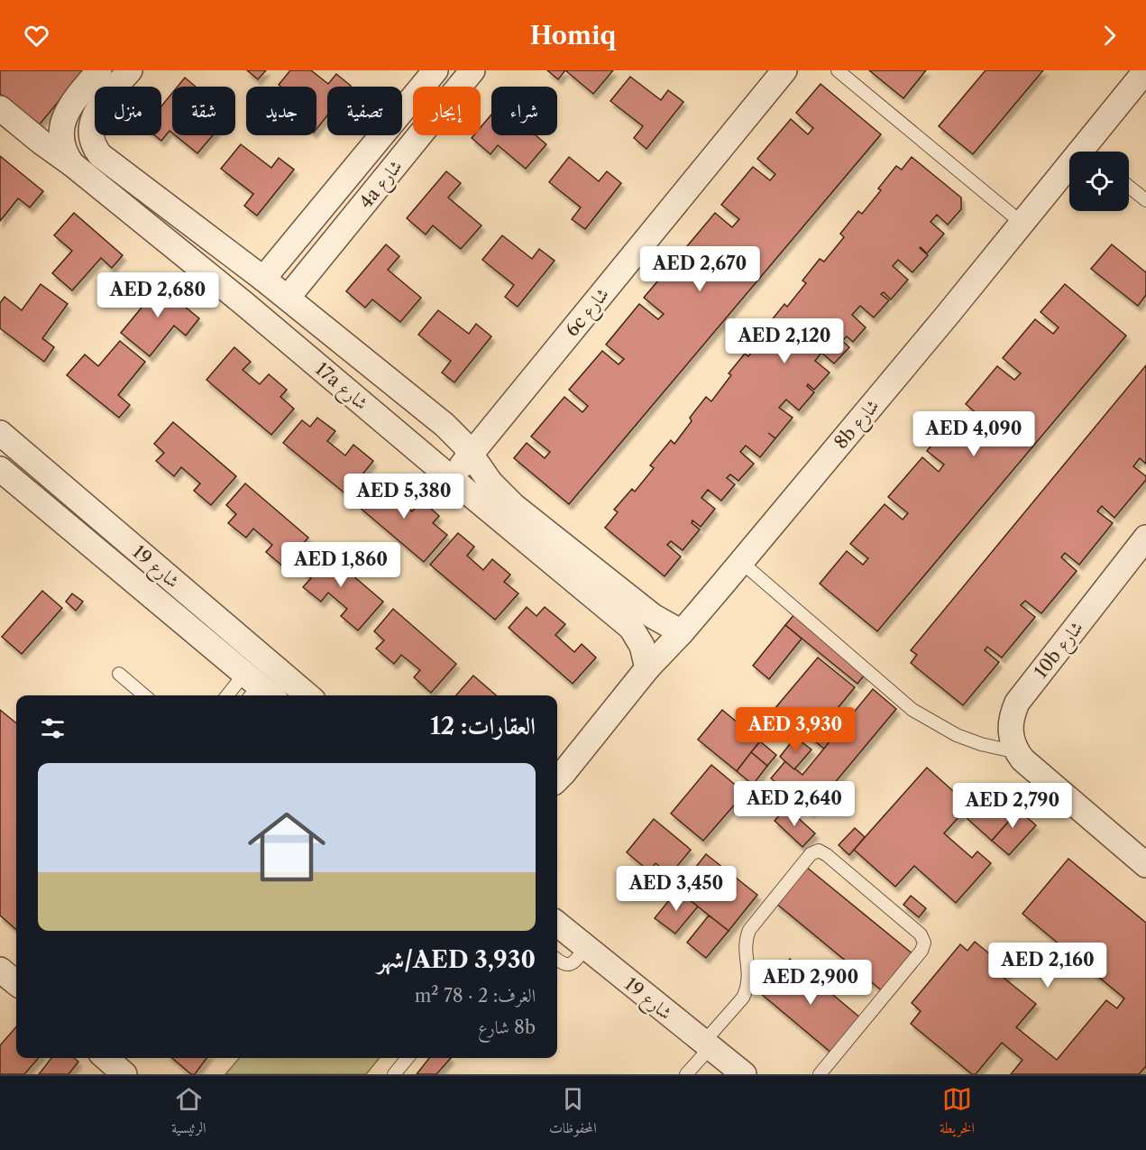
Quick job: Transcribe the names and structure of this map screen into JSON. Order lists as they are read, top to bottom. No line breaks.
{"streets":{"street":["4a شارع","6c شارع","17a شارع","8b شارع","شارع 19","10b شارع"]},"crossings":[["4a شارع","17a شارع"],["6c شارع","17a شارع"],["17a شارع","8b شارع"]],"page":{"header":"Homiq","chip":["شراء","إيجار","تصفية","جديد","شقة","منزل"],"price":["AED 2,670","AED 2,680","AED 2,120","AED 4,090","AED 5,380","AED 1,860","AED 3,930","AED 2,640","AED 2,790","AED 3,450","AED 2,160","AED 2,900"],"heading":"العقارات: 12","list":[{"name":"AED 3,930/شهر","note":"الغرف: 2 · 78 m² · 8b شارع"}],"tabs":["الخريطة","المحفوظات","الرئيسية"]}}
